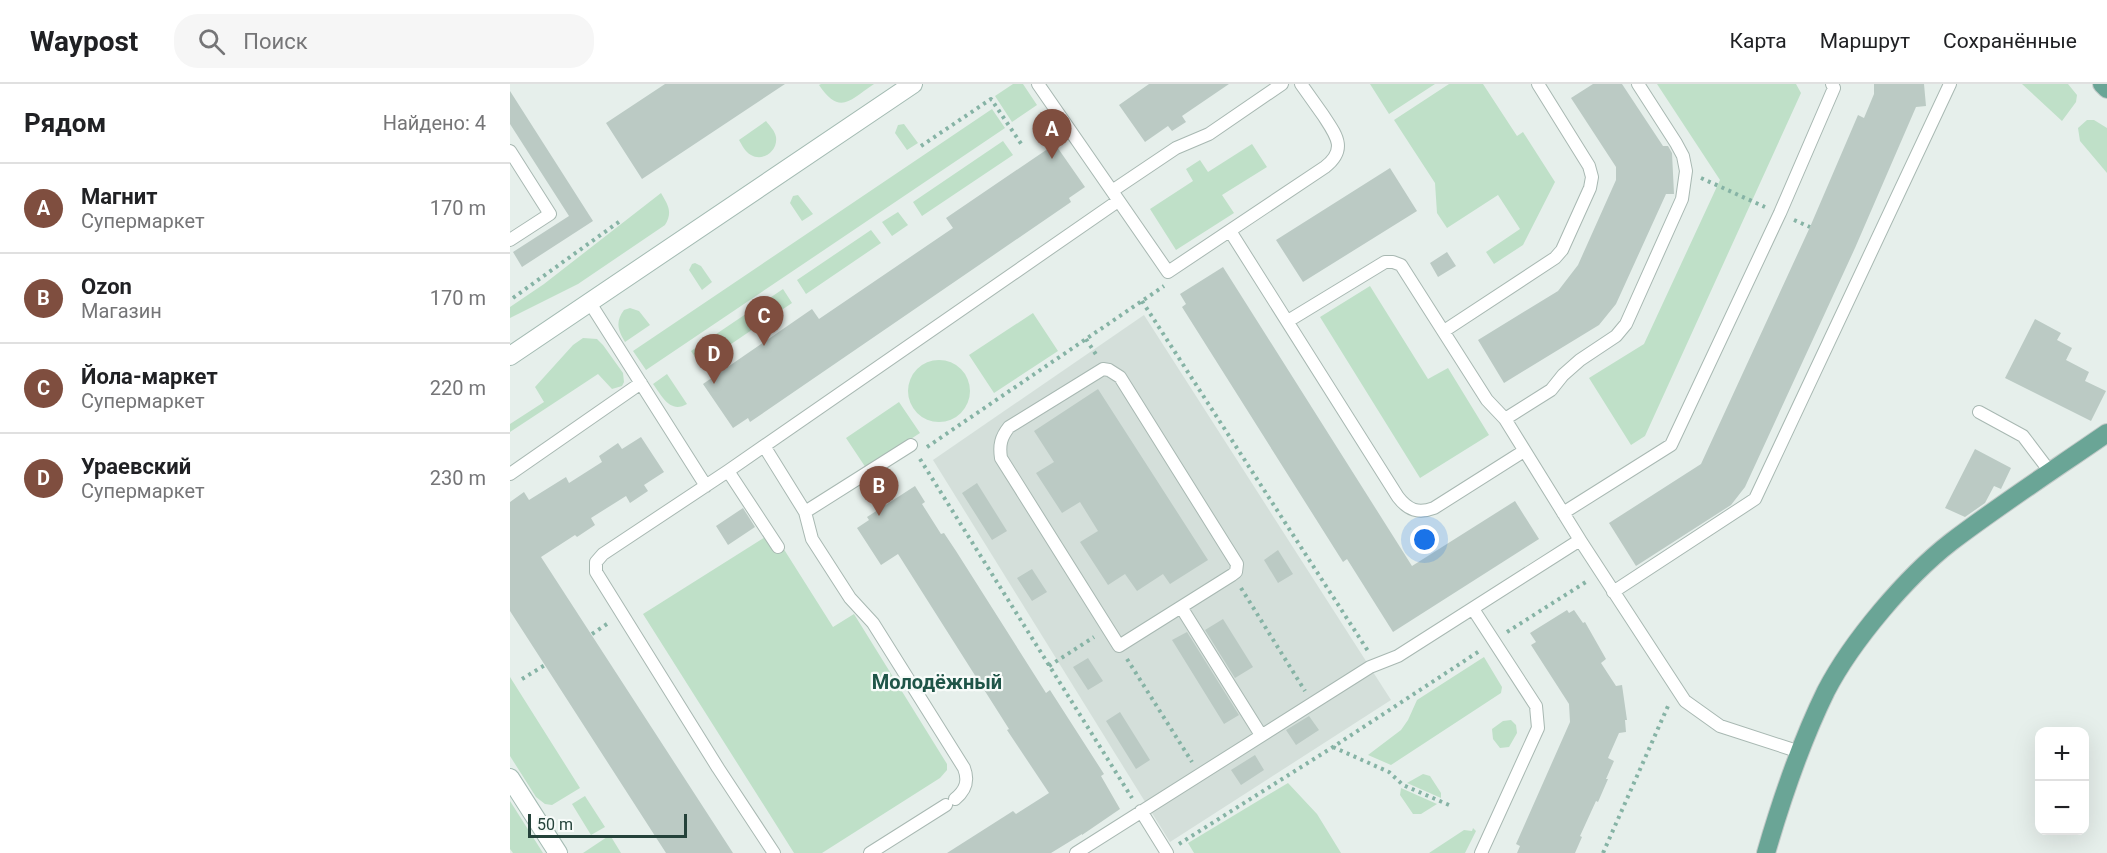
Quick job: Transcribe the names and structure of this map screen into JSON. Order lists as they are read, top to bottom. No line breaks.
{"districts":["Молодёжный"],"scale_bar":"50 m","page":{"header":"Waypost","search":"Поиск","nav":["Карта","Маршрут","Сохранённые"],"heading":["Рядом","Найдено: 4"],"pins":["A","C","D","B"],"list":[{"mark":"A","name":"Магнит","note":"Супермаркет","value":"170 m"},{"mark":"B","name":"Ozon","note":"Магазин","value":"170 m"},{"mark":"C","name":"Йола-маркет","note":"Супермаркет","value":"220 m"},{"mark":"D","name":"Ураевский","note":"Супермаркет","value":"230 m"}],"map_buttons":["+","−"],"scale":"50 m"}}
